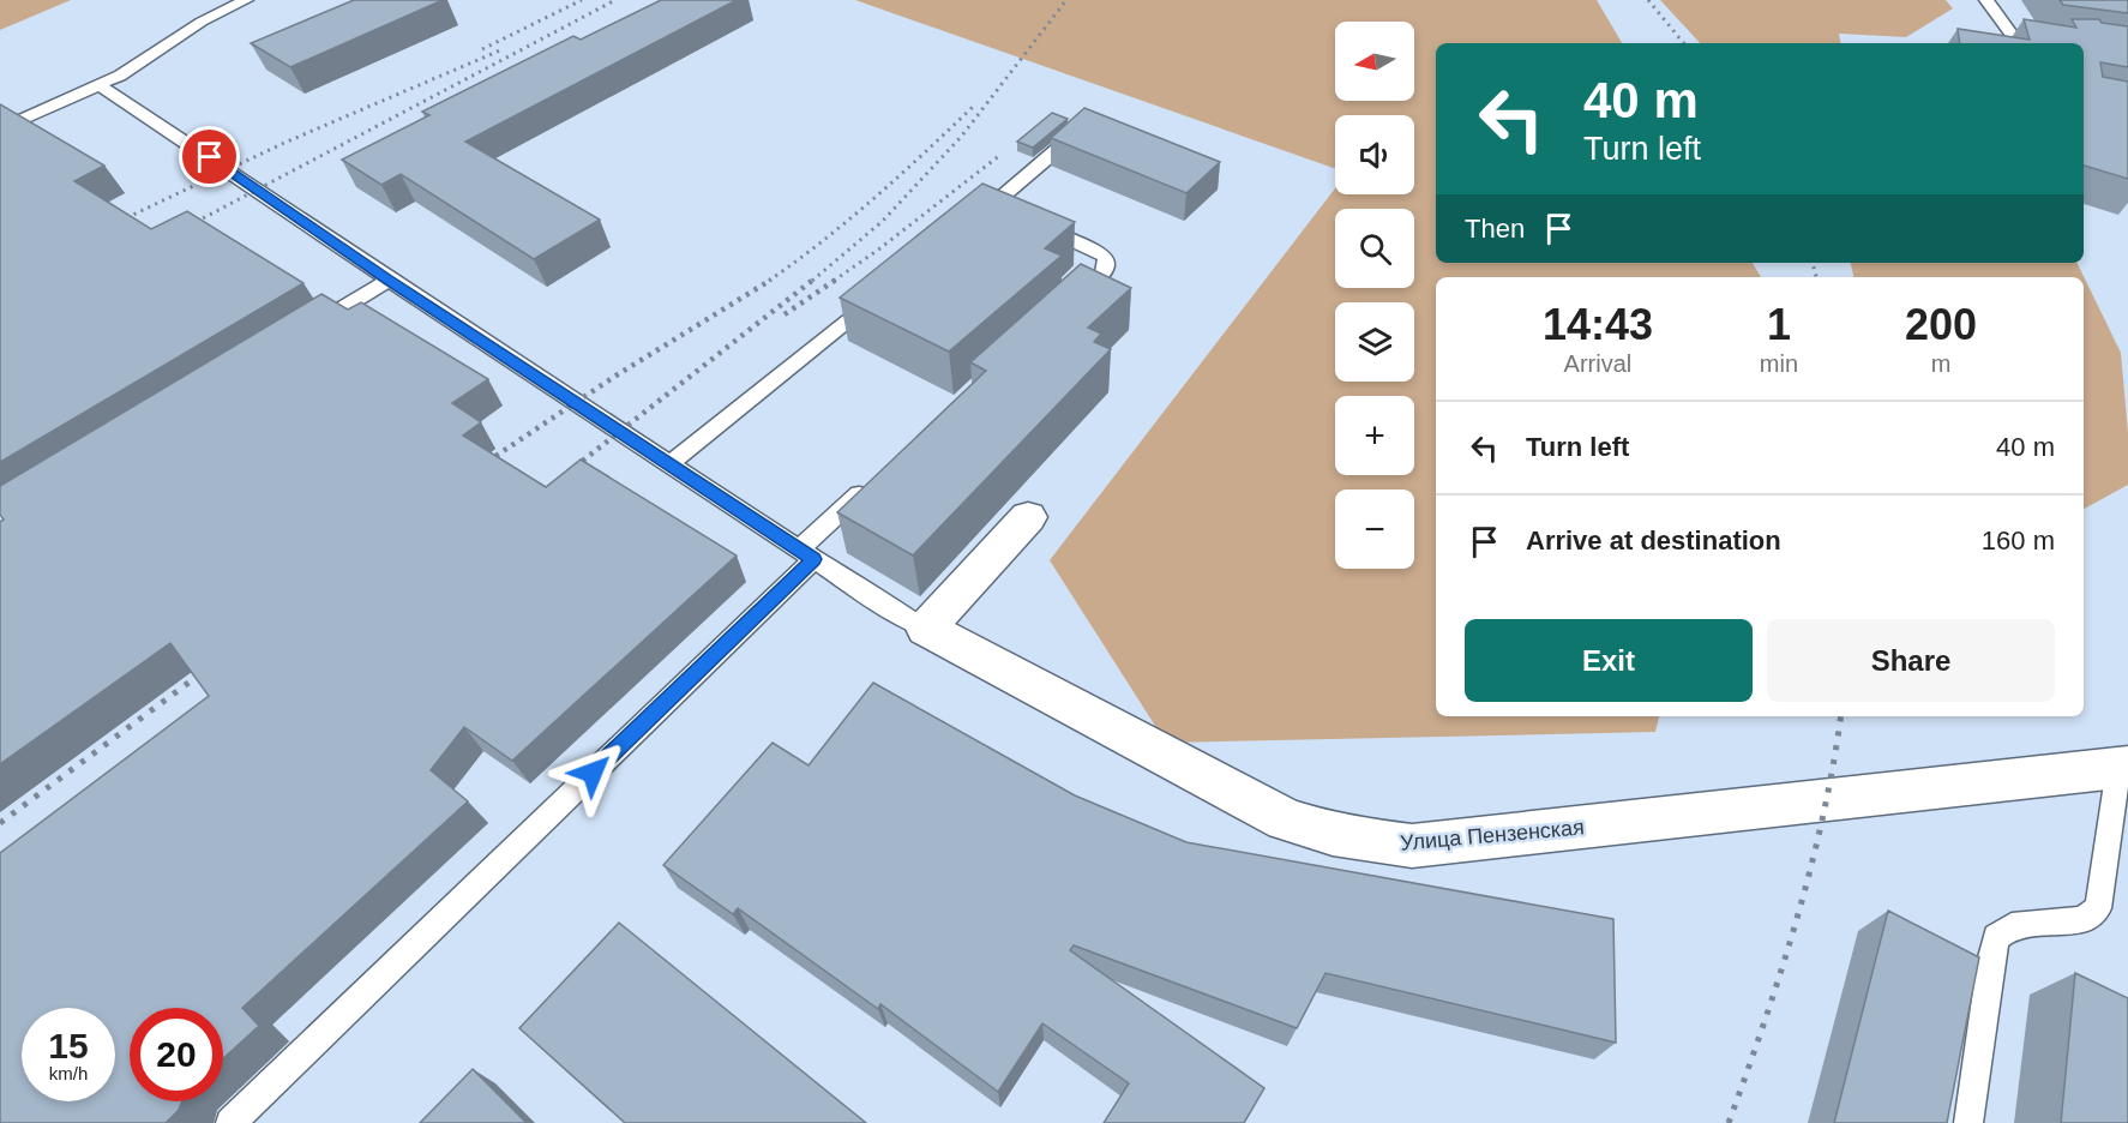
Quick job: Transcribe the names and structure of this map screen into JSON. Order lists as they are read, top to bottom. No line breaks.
{"streets":{"street":["Улица Пензенская"]},"north":"left","page":{"map_buttons":["+","−"],"turn":["40 m","Turn left"],"then":"Then","eta":["14:43","Arrival","1","min","200","m"],"list":[{"name":"Turn left","value":"40 m"},{"name":"Arrive at destination","value":"160 m"}],"buttons":["Exit","Share"],"speed":"15 km/h","limit":"20"}}
